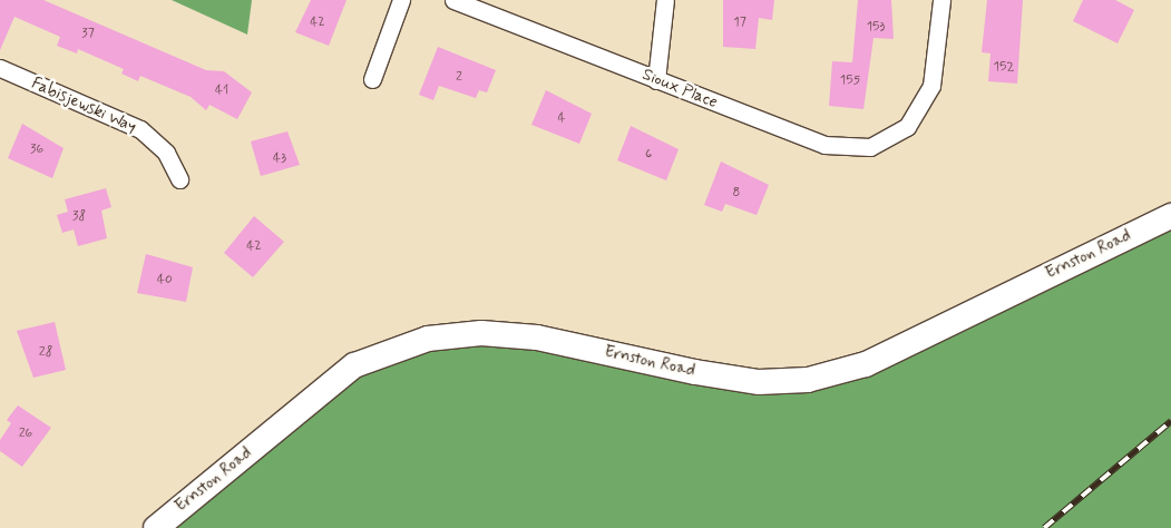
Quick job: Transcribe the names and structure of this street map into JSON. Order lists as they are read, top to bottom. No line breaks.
{"streets":{"street":["Sioux Place","Fabisjewski Way","Ernston Road"]},"house_numbers":["42","17","153","37","152","2","155","41","4","36","6","43","8","38","42","40","28","26"]}
